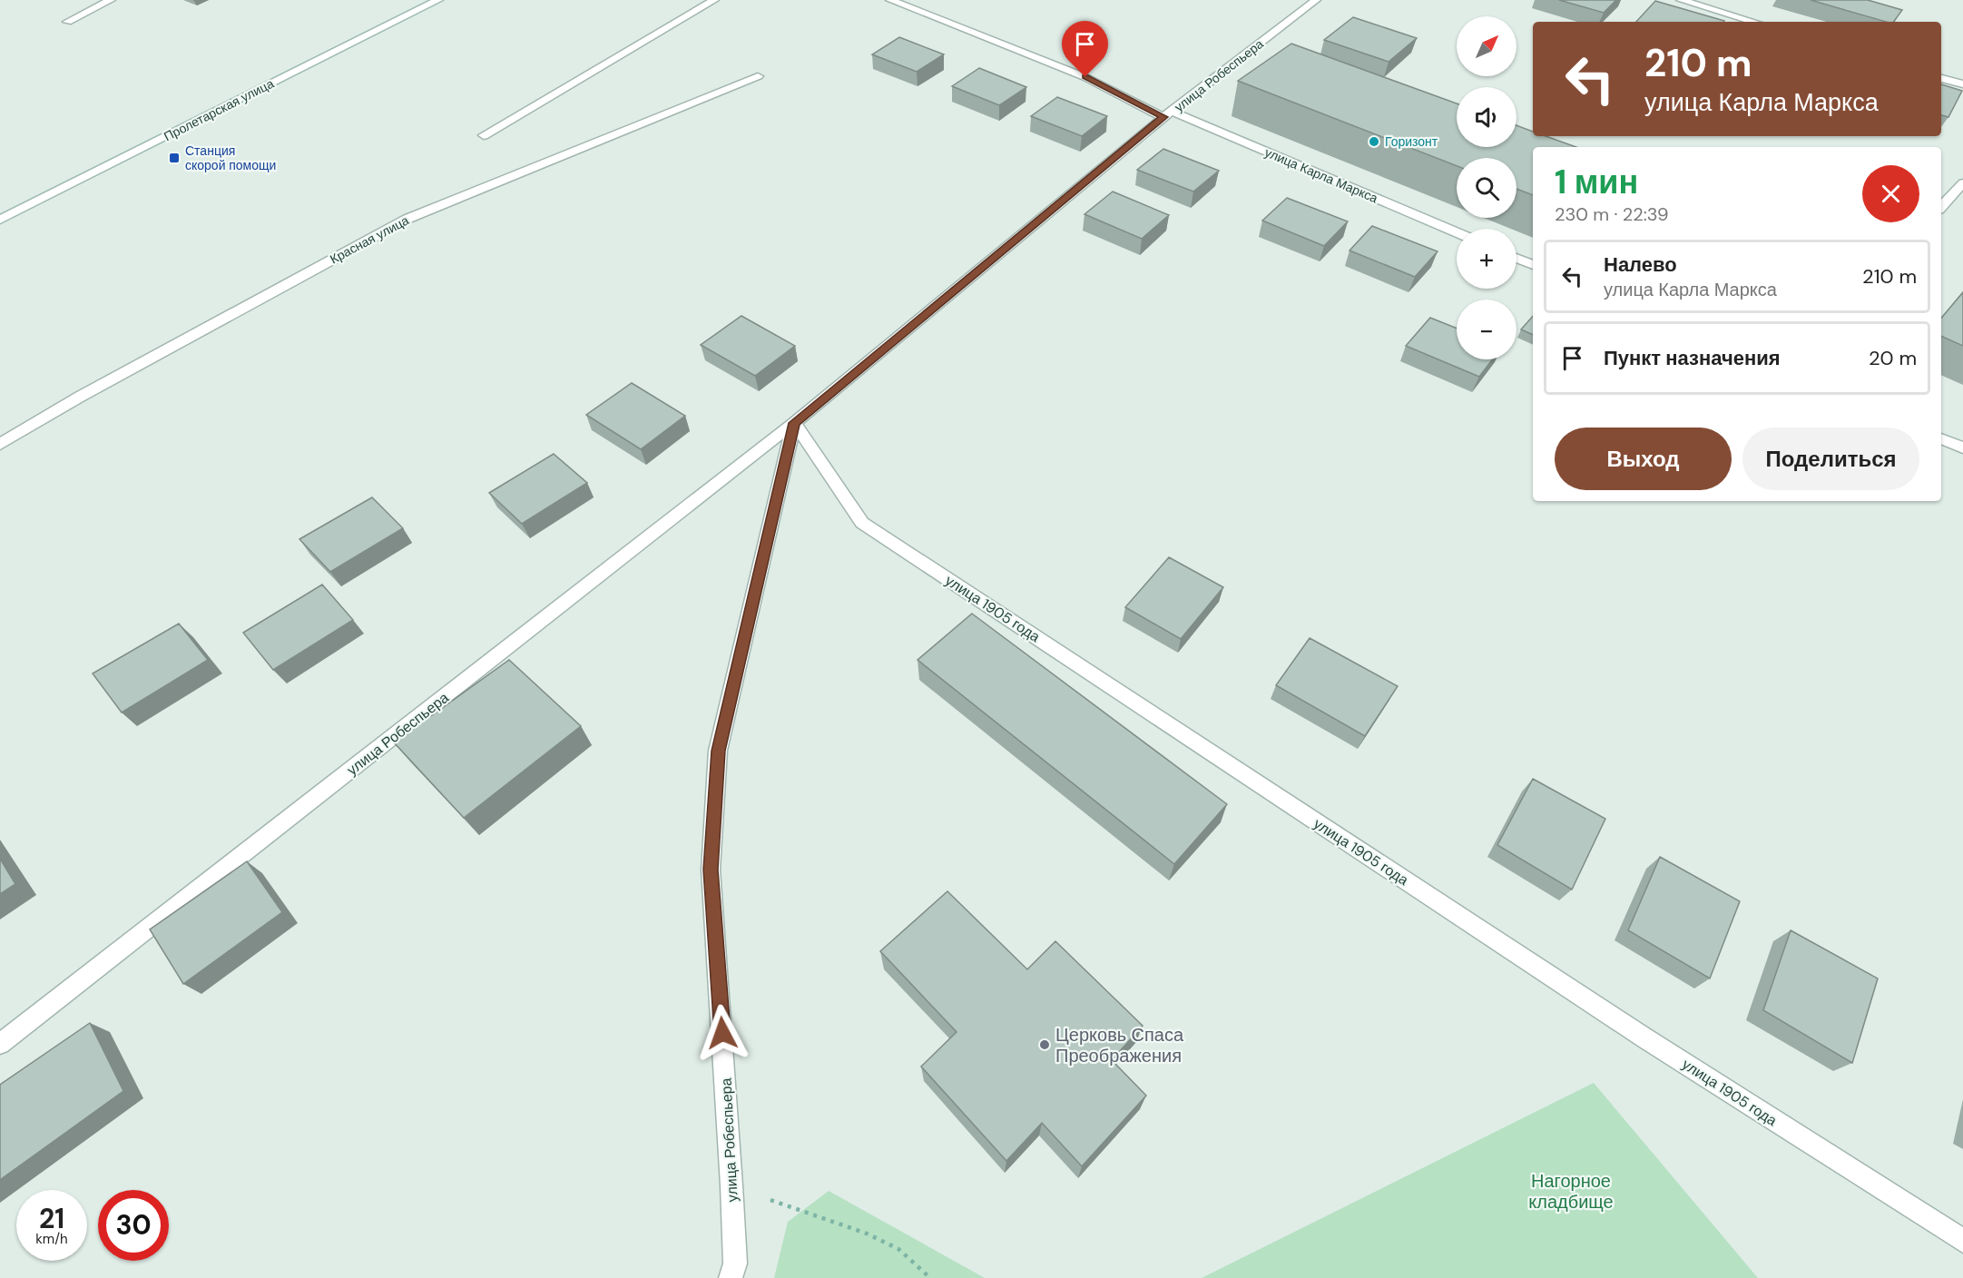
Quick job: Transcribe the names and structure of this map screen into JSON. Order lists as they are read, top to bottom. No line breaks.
{"streets":{"street":["улица Робеспьера","Пролетарская улица","улица Карла Маркса","Красная улица","улица 1905 года"]},"crossings":[["улица Робеспьера","улица Карла Маркса"],["улица Робеспьера","улица 1905 года"]],"parks":["Нагорное кладбище"],"places":{"other":["Горизонт","Церковь Спаса Преображения"],"transit":["Станция скорой помощи"]},"north":"top right","page":{"map_buttons":["+","−"],"turn":["210 m","улица Карла Маркса"],"heading":["1 мин","230 m · 22:39"],"list":[{"name":"Налево","note":"улица Карла Маркса","value":"210 m"},{"name":"Пункт назначения","value":"20 m"}],"buttons":["Выход","Поделиться"],"speed":"21 km/h","limit":"30"}}
